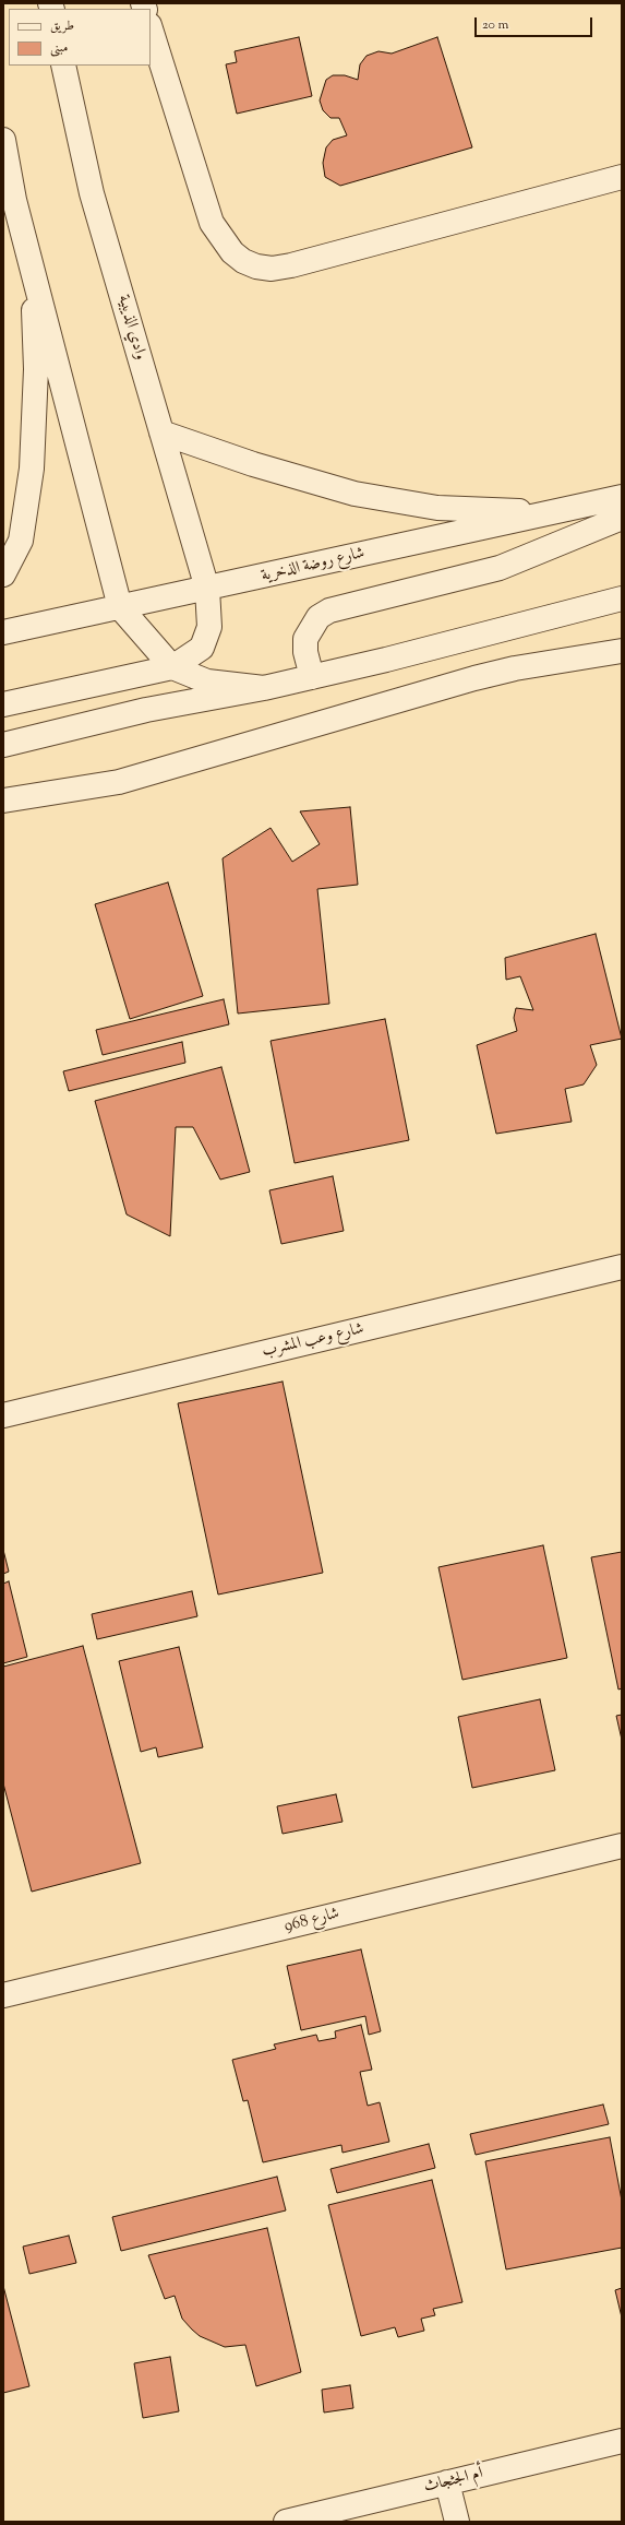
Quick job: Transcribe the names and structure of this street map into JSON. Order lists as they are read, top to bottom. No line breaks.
{"streets":{"street":["وادي الذيبية","شارع روضة الذخرية","شارع وعب المشرب","شارع 968","أم الجثجاث"]},"crossings":[["وادي الذيبية","شارع روضة الذخرية"]],"legend":["طريق","مبنى"],"scale_bar":"20 m"}
